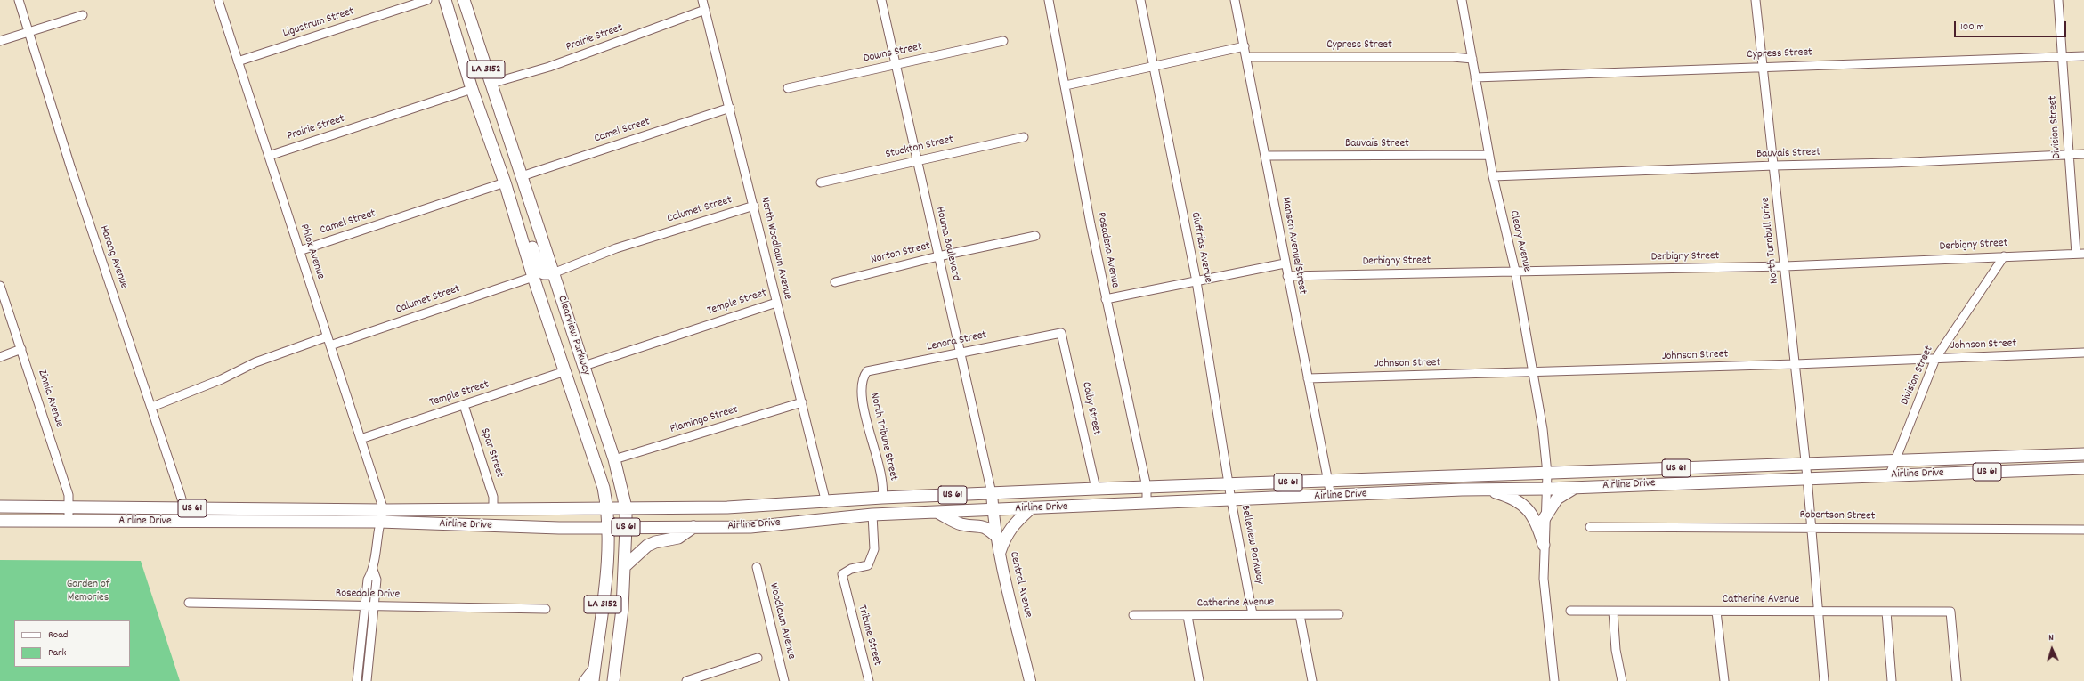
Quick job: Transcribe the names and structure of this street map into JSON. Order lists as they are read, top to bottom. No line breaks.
{"streets":{"highway":["LA 3152","Clearview Parkway","US 61","Airline Drive"],"main road":["Central Avenue"],"street":["Ligustrum Street","Prairie Street","Cypress Street","Downs Street","Division Street","Camel Street","Bauvais Street","Stockton Street","Calumet Street","North Turnbull Drive","Cleary Avenue","Houma Boulevard","Manson Avenue/Street","Derbigny Street","Giuffrias Avenue","North Woodlawn Avenue","Pasadena Avenue","Phlox Avenue","Norton Street","Harang Avenue","Temple Street","Lenora Street","Johnson Street","Zinnia Avenue","Colby Street","Flamingo Street","North Tribune Street","Spar Street","Robertson Street","Belleview Parkway","Rosedale Drive","Catherine Avenue","Woodlawn Avenue","Tribune Street"]},"crossings":[["Ligustrum Street","Phlox Avenue"],["Prairie Street","North Woodlawn Avenue"],["Prairie Street","Phlox Avenue"],["Prairie Street","Clearview Parkway"],["Cypress Street","Division Street"],["Cypress Street","North Turnbull Drive"],["Cypress Street","Cleary Avenue"],["Cypress Street","Manson Avenue/Street"],["Downs Street","Houma Boulevard"],["LA 3152","Clearview Parkway"],["LA 3152","Airline Drive"],["Division Street","Bauvais Street"],["Division Street","Derbigny Street"],["Division Street","Johnson Street"],["Division Street","Airline Drive"],["Camel Street","North Woodlawn Avenue"],["Camel Street","Phlox Avenue"],["Camel Street","Clearview Parkway"],["Bauvais Street","North Turnbull Drive"],["Bauvais Street","Cleary Avenue"],["Bauvais Street","Manson Avenue/Street"],["Stockton Street","Houma Boulevard"],["Calumet Street","North Woodlawn Avenue"],["Calumet Street","Phlox Avenue"],["Calumet Street","Clearview Parkway"],["North Turnbull Drive","Derbigny Street"],["North Turnbull Drive","Johnson Street"],["North Turnbull Drive","Airline Drive"],["North Turnbull Drive","Robertson Street"],["North Turnbull Drive","Catherine Avenue"],["Cleary Avenue","Derbigny Street"],["Cleary Avenue","Johnson Street"],["Cleary Avenue","Airline Drive"],["Houma Boulevard","Norton Street"],["Houma Boulevard","Lenora Street"],["Houma Boulevard","Airline Drive"],["Houma Boulevard","Central Avenue"],["Manson Avenue/Street","Derbigny Street"],["Manson Avenue/Street","Johnson Street"],["Manson Avenue/Street","Airline Drive"],["Giuffrias Avenue","Airline Drive"],["Giuffrias Avenue","Belleview Parkway"],["North Woodlawn Avenue","Temple Street"],["North Woodlawn Avenue","Flamingo Street"],["North Woodlawn Avenue","Airline Drive"],["Pasadena Avenue","Airline Drive"],["Phlox Avenue","Temple Street"],["Phlox Avenue","Airline Drive"],["Harang Avenue","Airline Drive"],["Temple Street","Clearview Parkway"],["Temple Street","Spar Street"],["Clearview Parkway","Flamingo Street"],["Clearview Parkway","Airline Drive"],["Lenora Street","Colby Street"],["Lenora Street","North Tribune Street"],["Zinnia Avenue","Airline Drive"],["Colby Street","Airline Drive"],["North Tribune Street","Airline Drive"],["Spar Street","Airline Drive"],["Airline Drive","Belleview Parkway"],["Airline Drive","Central Avenue"],["Airline Drive","Tribune Street"],["Belleview Parkway","Catherine Avenue"]],"parks":["Garden of Memories"],"legend":["Road","Park"],"scale_bar":"100 m","north":"top"}
